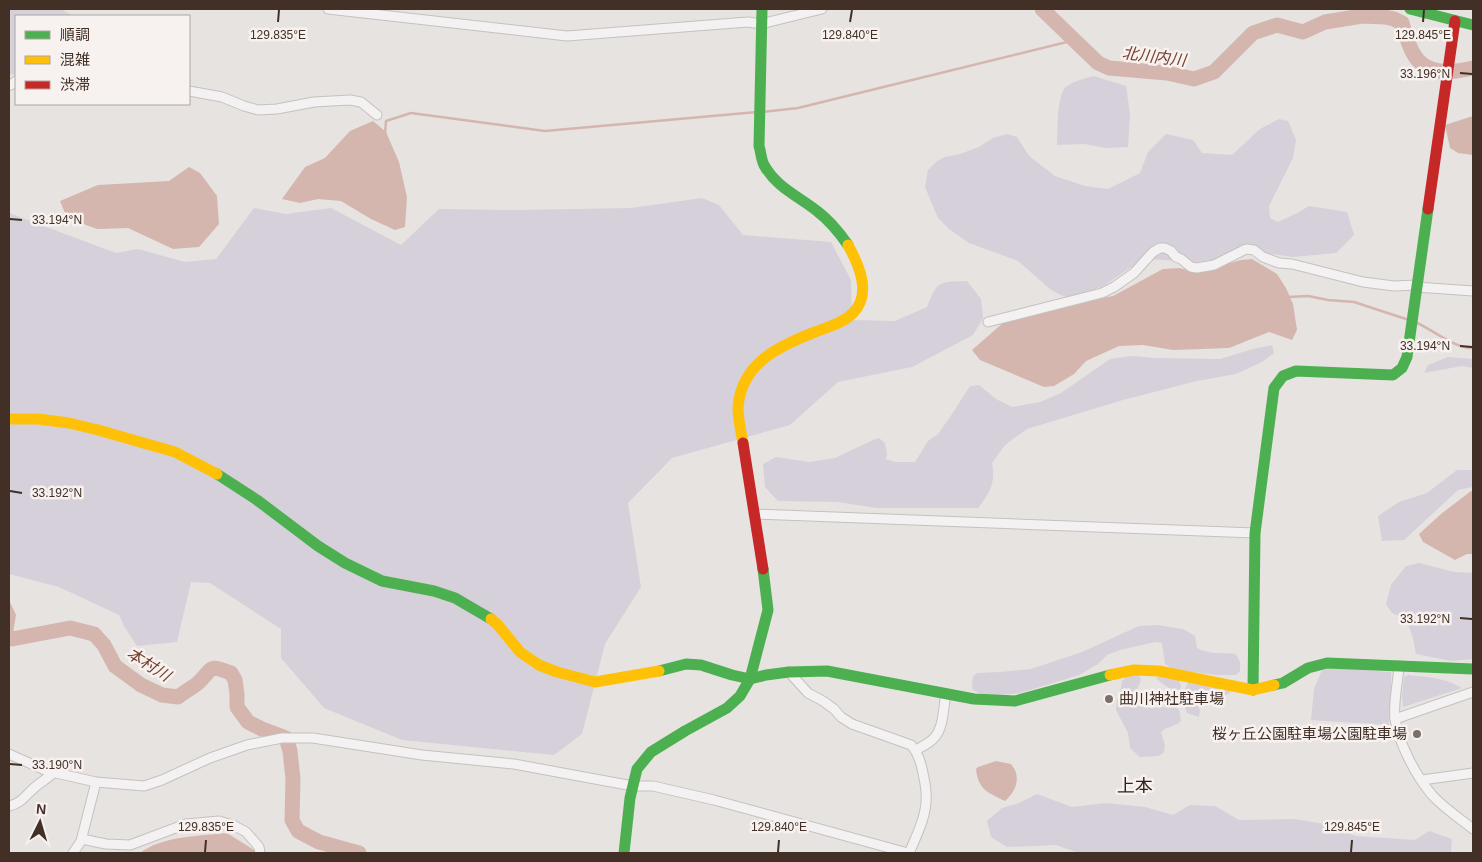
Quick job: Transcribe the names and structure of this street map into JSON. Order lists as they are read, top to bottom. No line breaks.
{"districts":["上本"],"water":["北川内川","本村川"],"places":["曲川神社駐車場","桜ヶ丘公園駐車場公園駐車場"],"legend":["順調","混雑","渋滞"],"north":"top","coordinates":["129.835°E","129.840°E","129.845°E","33.196°N","33.194°N","33.192°N","33.190°N"]}
